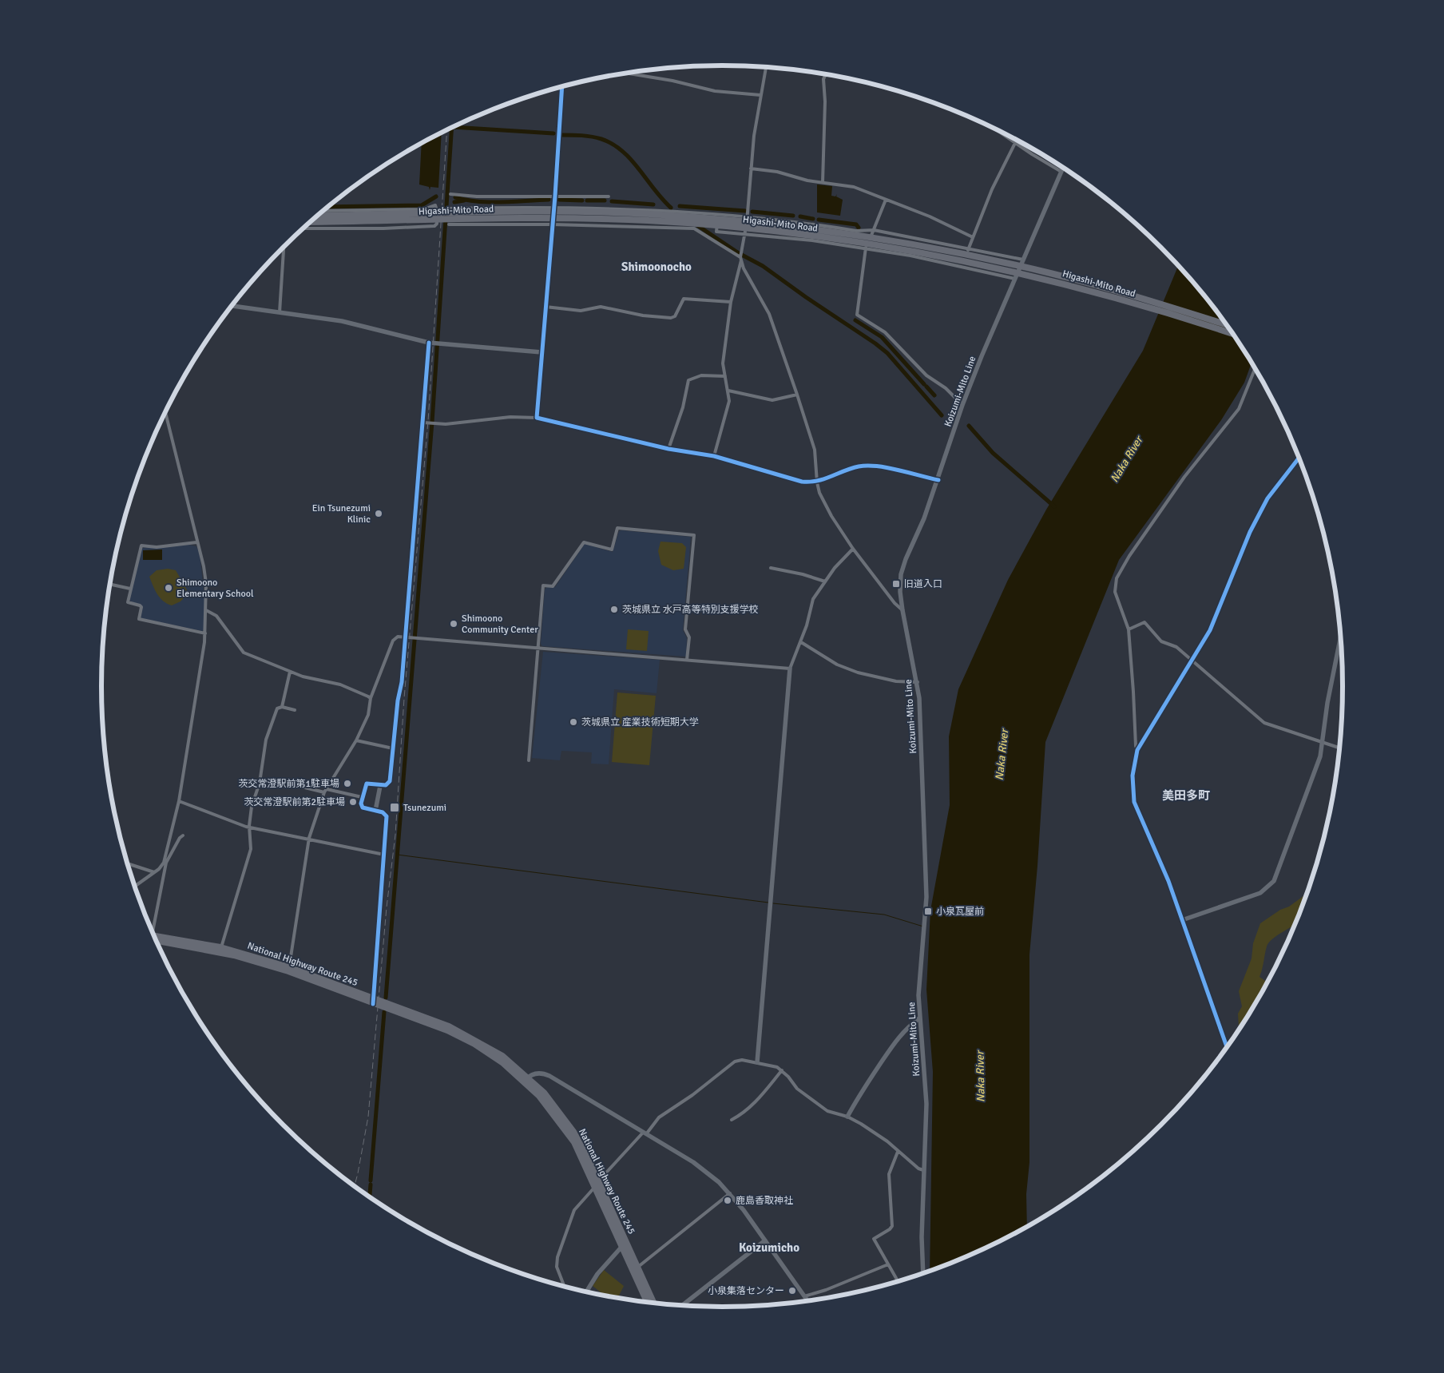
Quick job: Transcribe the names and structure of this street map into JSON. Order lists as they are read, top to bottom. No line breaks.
{"streets":{"highway":["Higashi-Mito Road","National Highway Route 245"],"street":["Koizumi-Mito Line"]},"districts":["Shimoonocho","美田多町","Koizumicho"],"water":["Naka River"],"places":{"other":["Ein Tsunezumi Klinic","Shimoono Elementary School","茨城県立 水戸高等特別支援学校","Shimoono Community Center","茨城県立 産業技術短期大学","茨交常澄駅前第1駐車場","茨交常澄駅前第2駐車場","鹿島香取神社","小泉集落センター"],"transit":["旧道入口","Tsunezumi","小泉瓦屋前"]}}
